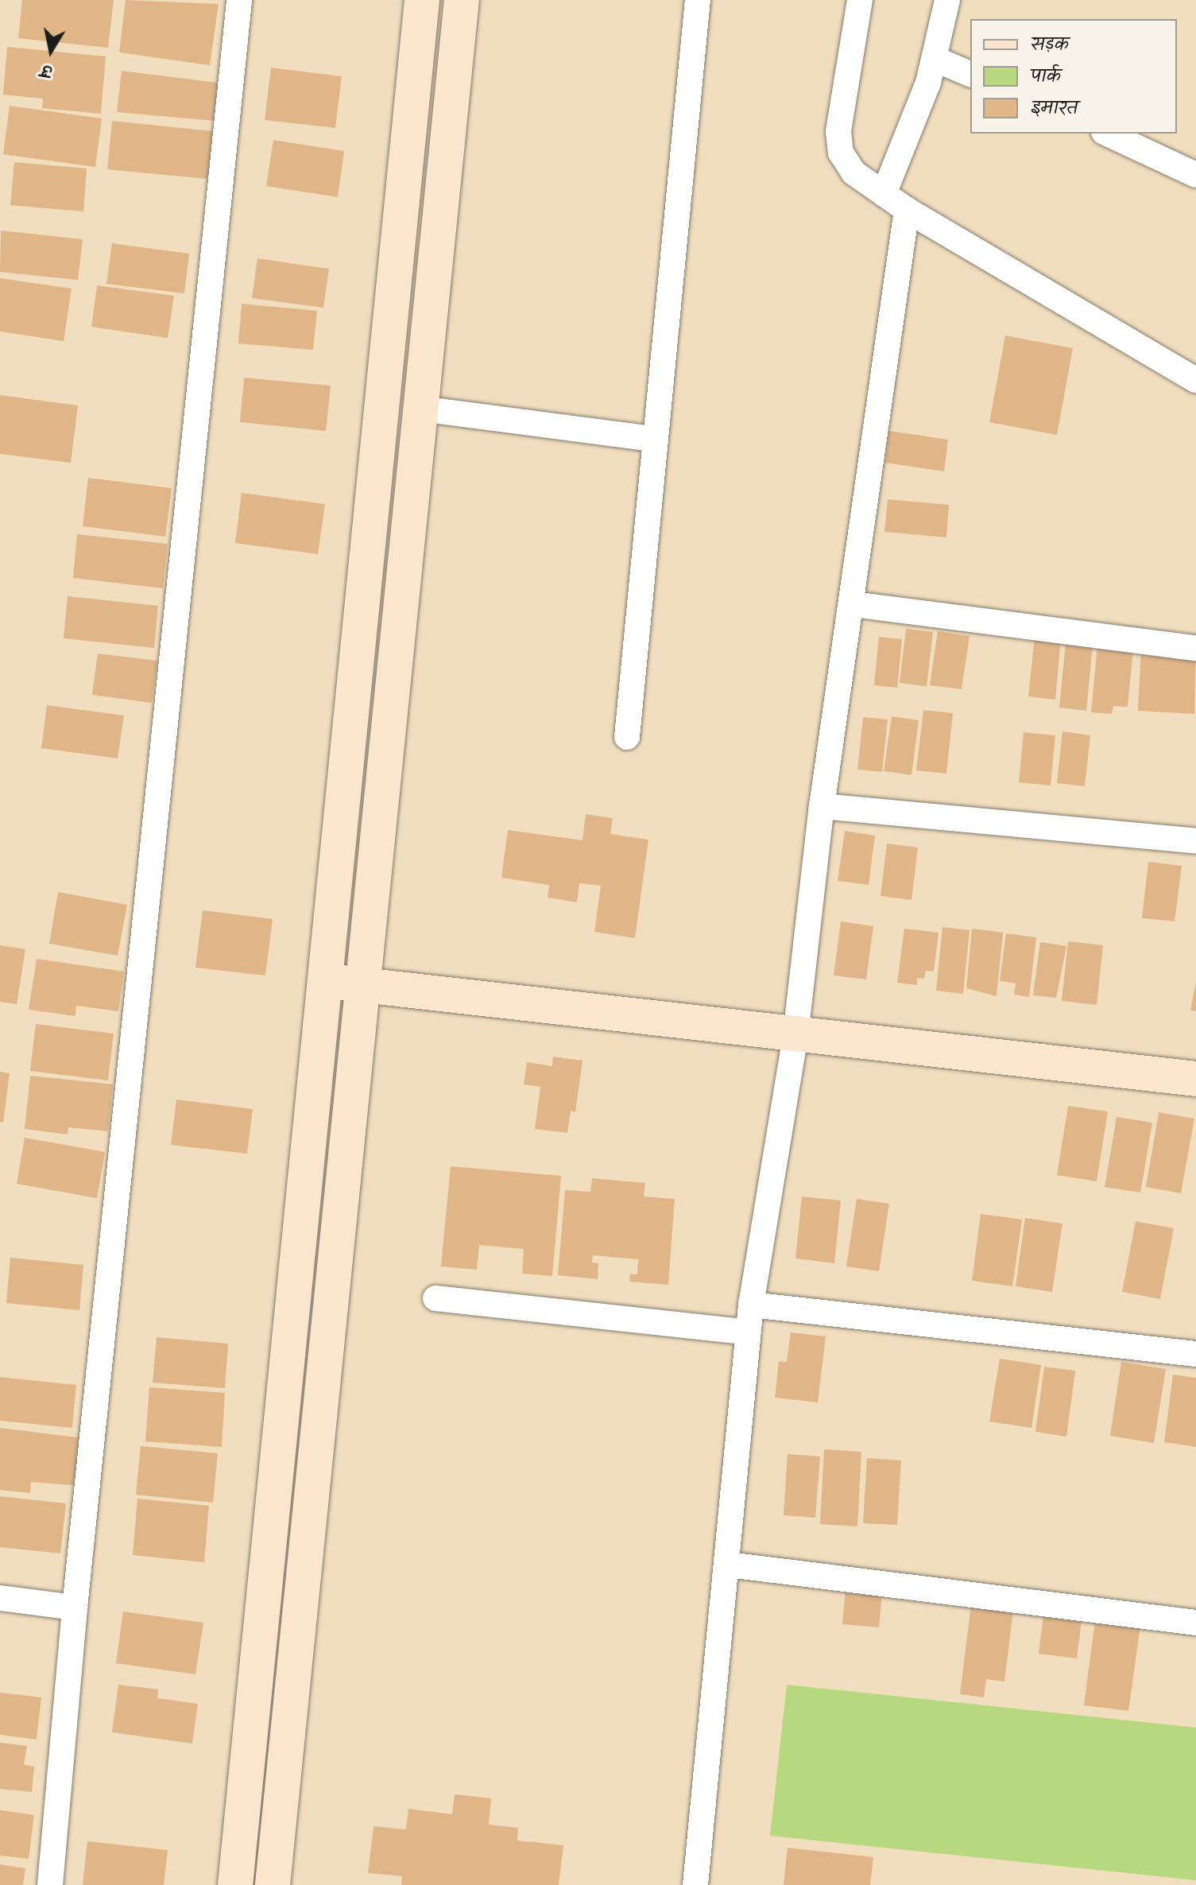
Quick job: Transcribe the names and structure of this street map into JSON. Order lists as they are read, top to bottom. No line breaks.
{"legend":["सड़क","पार्क","इमारत"],"north":"bottom"}
